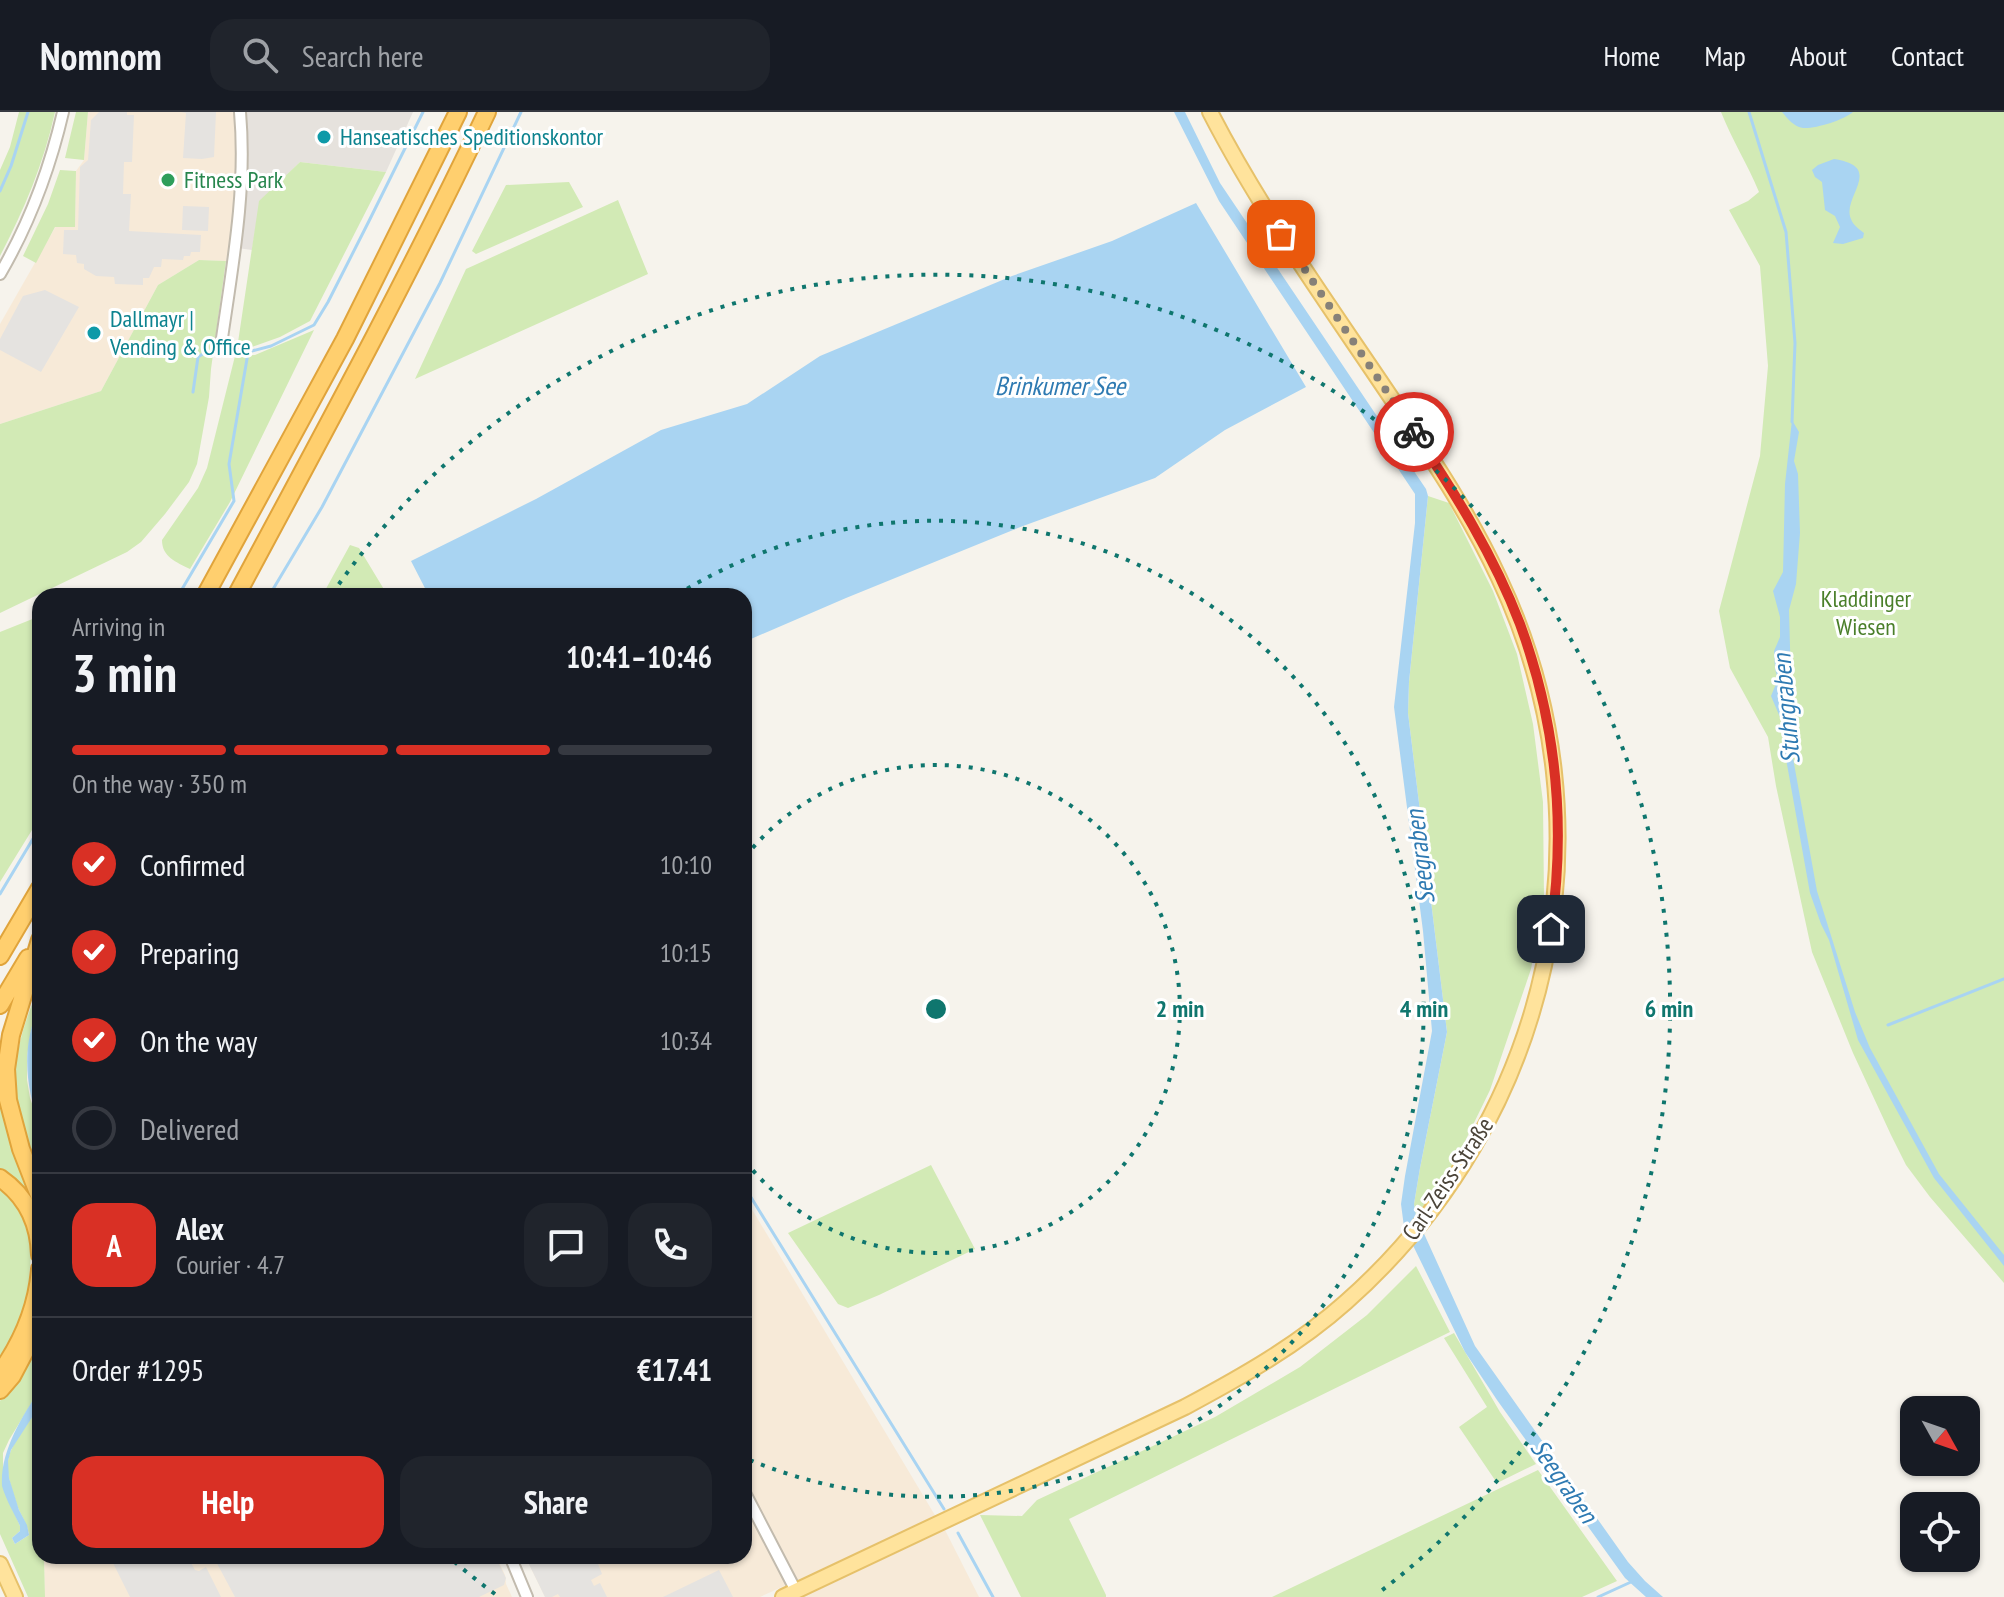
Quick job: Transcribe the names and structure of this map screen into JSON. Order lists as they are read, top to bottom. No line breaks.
{"streets":{"main road":["Carl-Zeiss-Straße"]},"water":["Brinkumer See","Stuhrgraben","Seegraben"],"parks":["Kladdinger Wiesen"],"places":["Hanseatisches Speditionskontor","Fitness Park","Dallmayr | Vending & Office"],"north":"bottom right","page":{"header":"Nomnom","search":"Search here","nav":["Home","Map","About","Contact"],"heading":["3 min","Arriving in","10:41–10:46"],"panel":["Alex","Courier · 4.7","Order #1295","€17.41"],"bar":"On the way · 350 m","list":[["Confirmed","10:10"],["Preparing","10:15"],["On the way","10:34"],"Delivered"],"round":"A","buttons":["Help","Share"]},"rings":["2 min","4 min","6 min"]}
